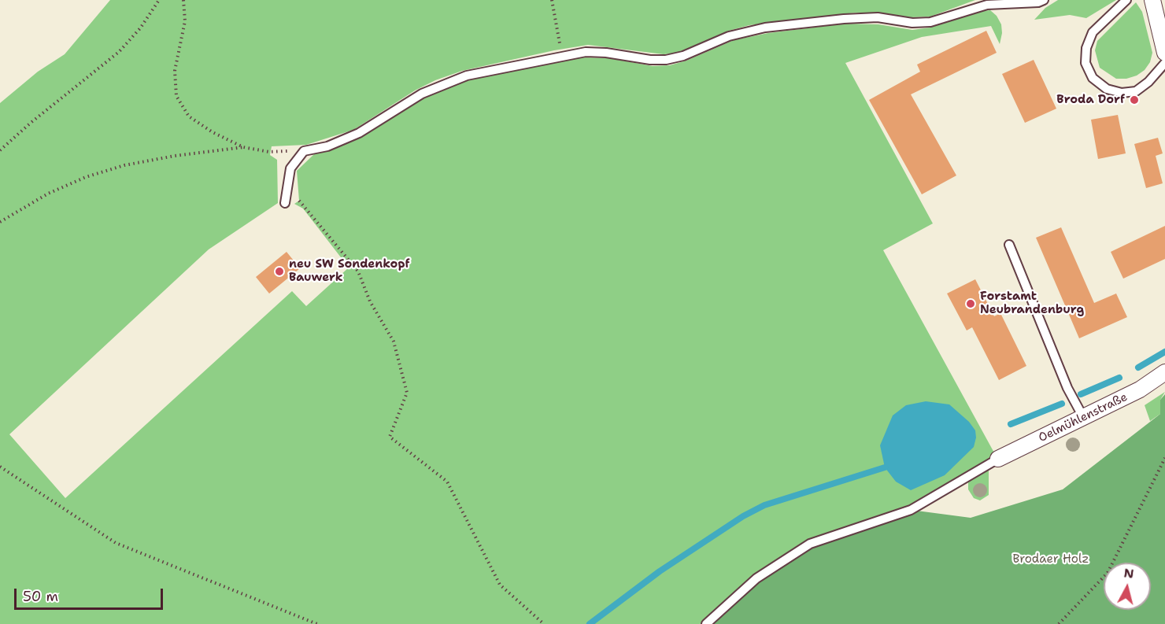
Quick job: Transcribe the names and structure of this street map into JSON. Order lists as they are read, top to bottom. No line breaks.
{"streets":{"street":["Oelmühlenstraße"]},"parks":["Brodaer Holz"],"places":["Broda Dorf","neu SW Sondenkopf Bauwerk","Forstamt Neubrandenburg"],"scale_bar":"50 m","north":"top"}
